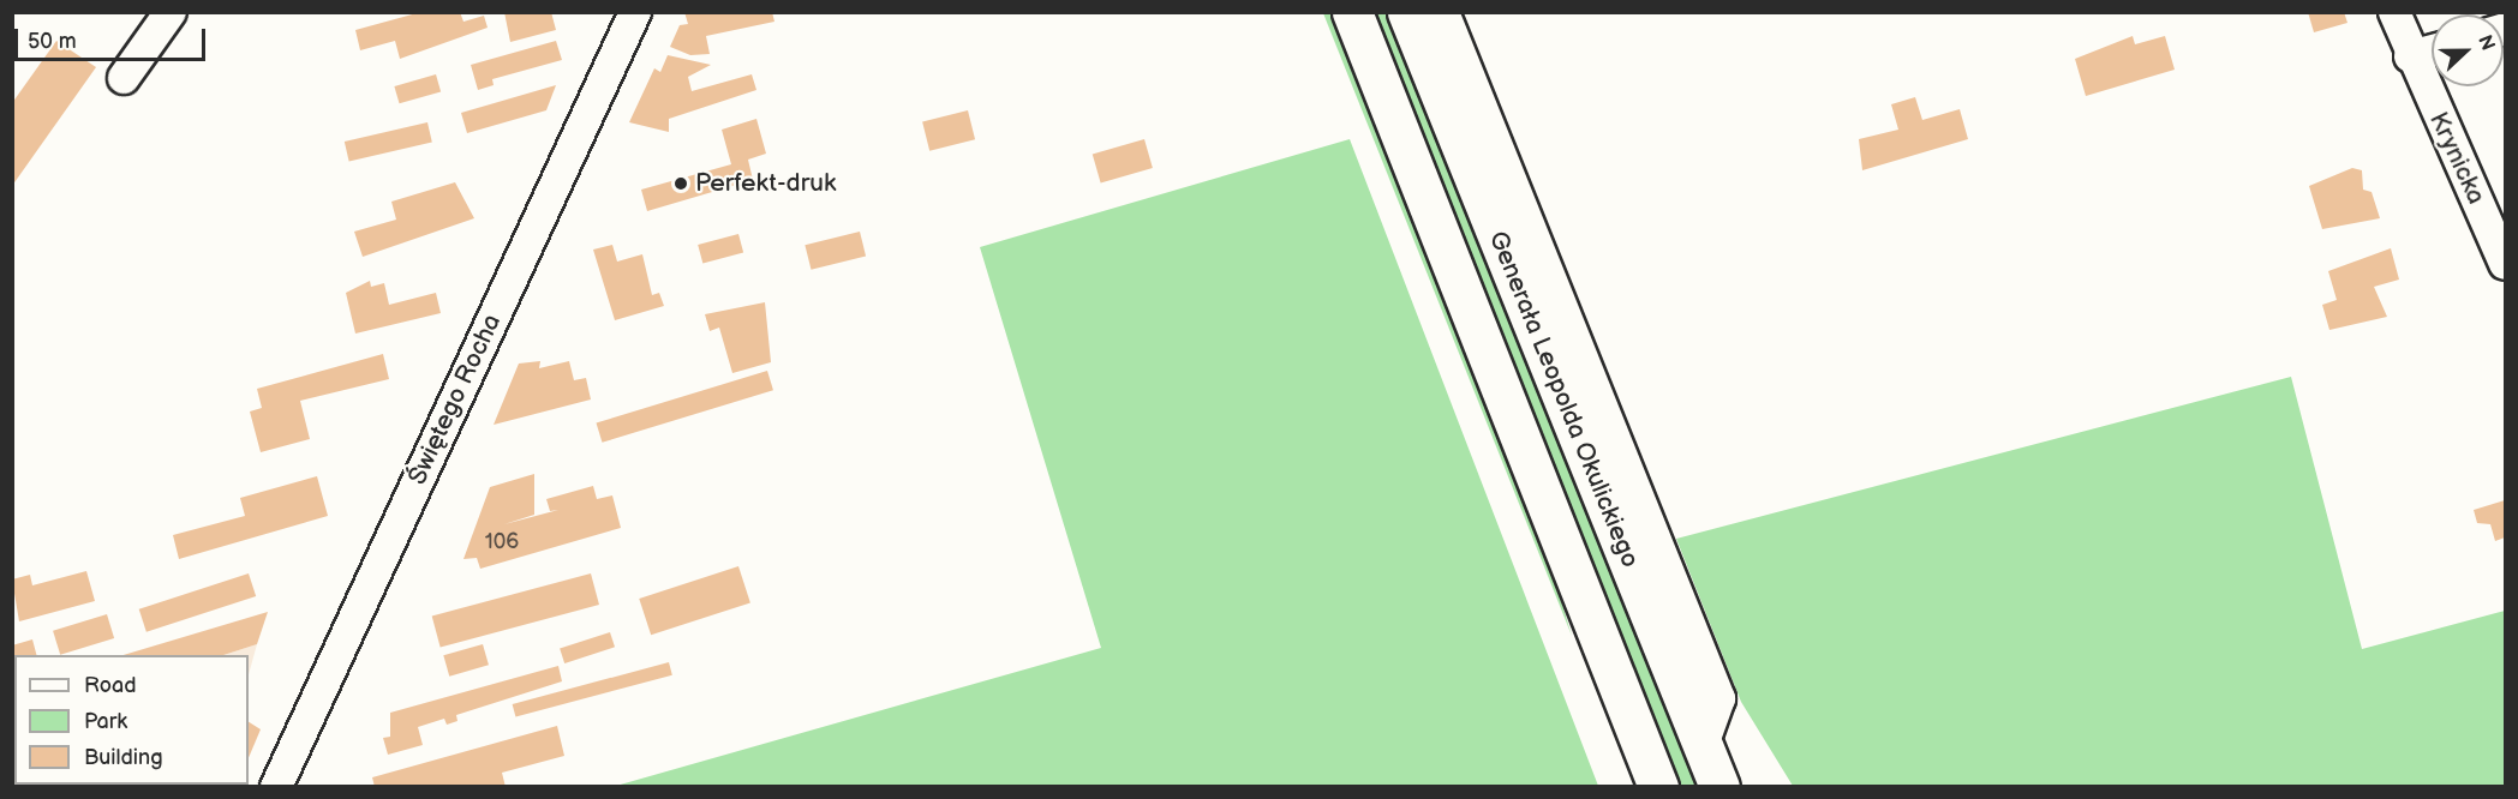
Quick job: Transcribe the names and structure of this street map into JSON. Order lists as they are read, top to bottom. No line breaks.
{"streets":{"main road":["Generała Leopolda Okulickiego"],"street":["Krynicka","Świętego Rocha"]},"places":["Perfekt-druk"],"house_numbers":["106"],"legend":["Road","Park","Building"],"scale_bar":"50 m","north":"right"}
